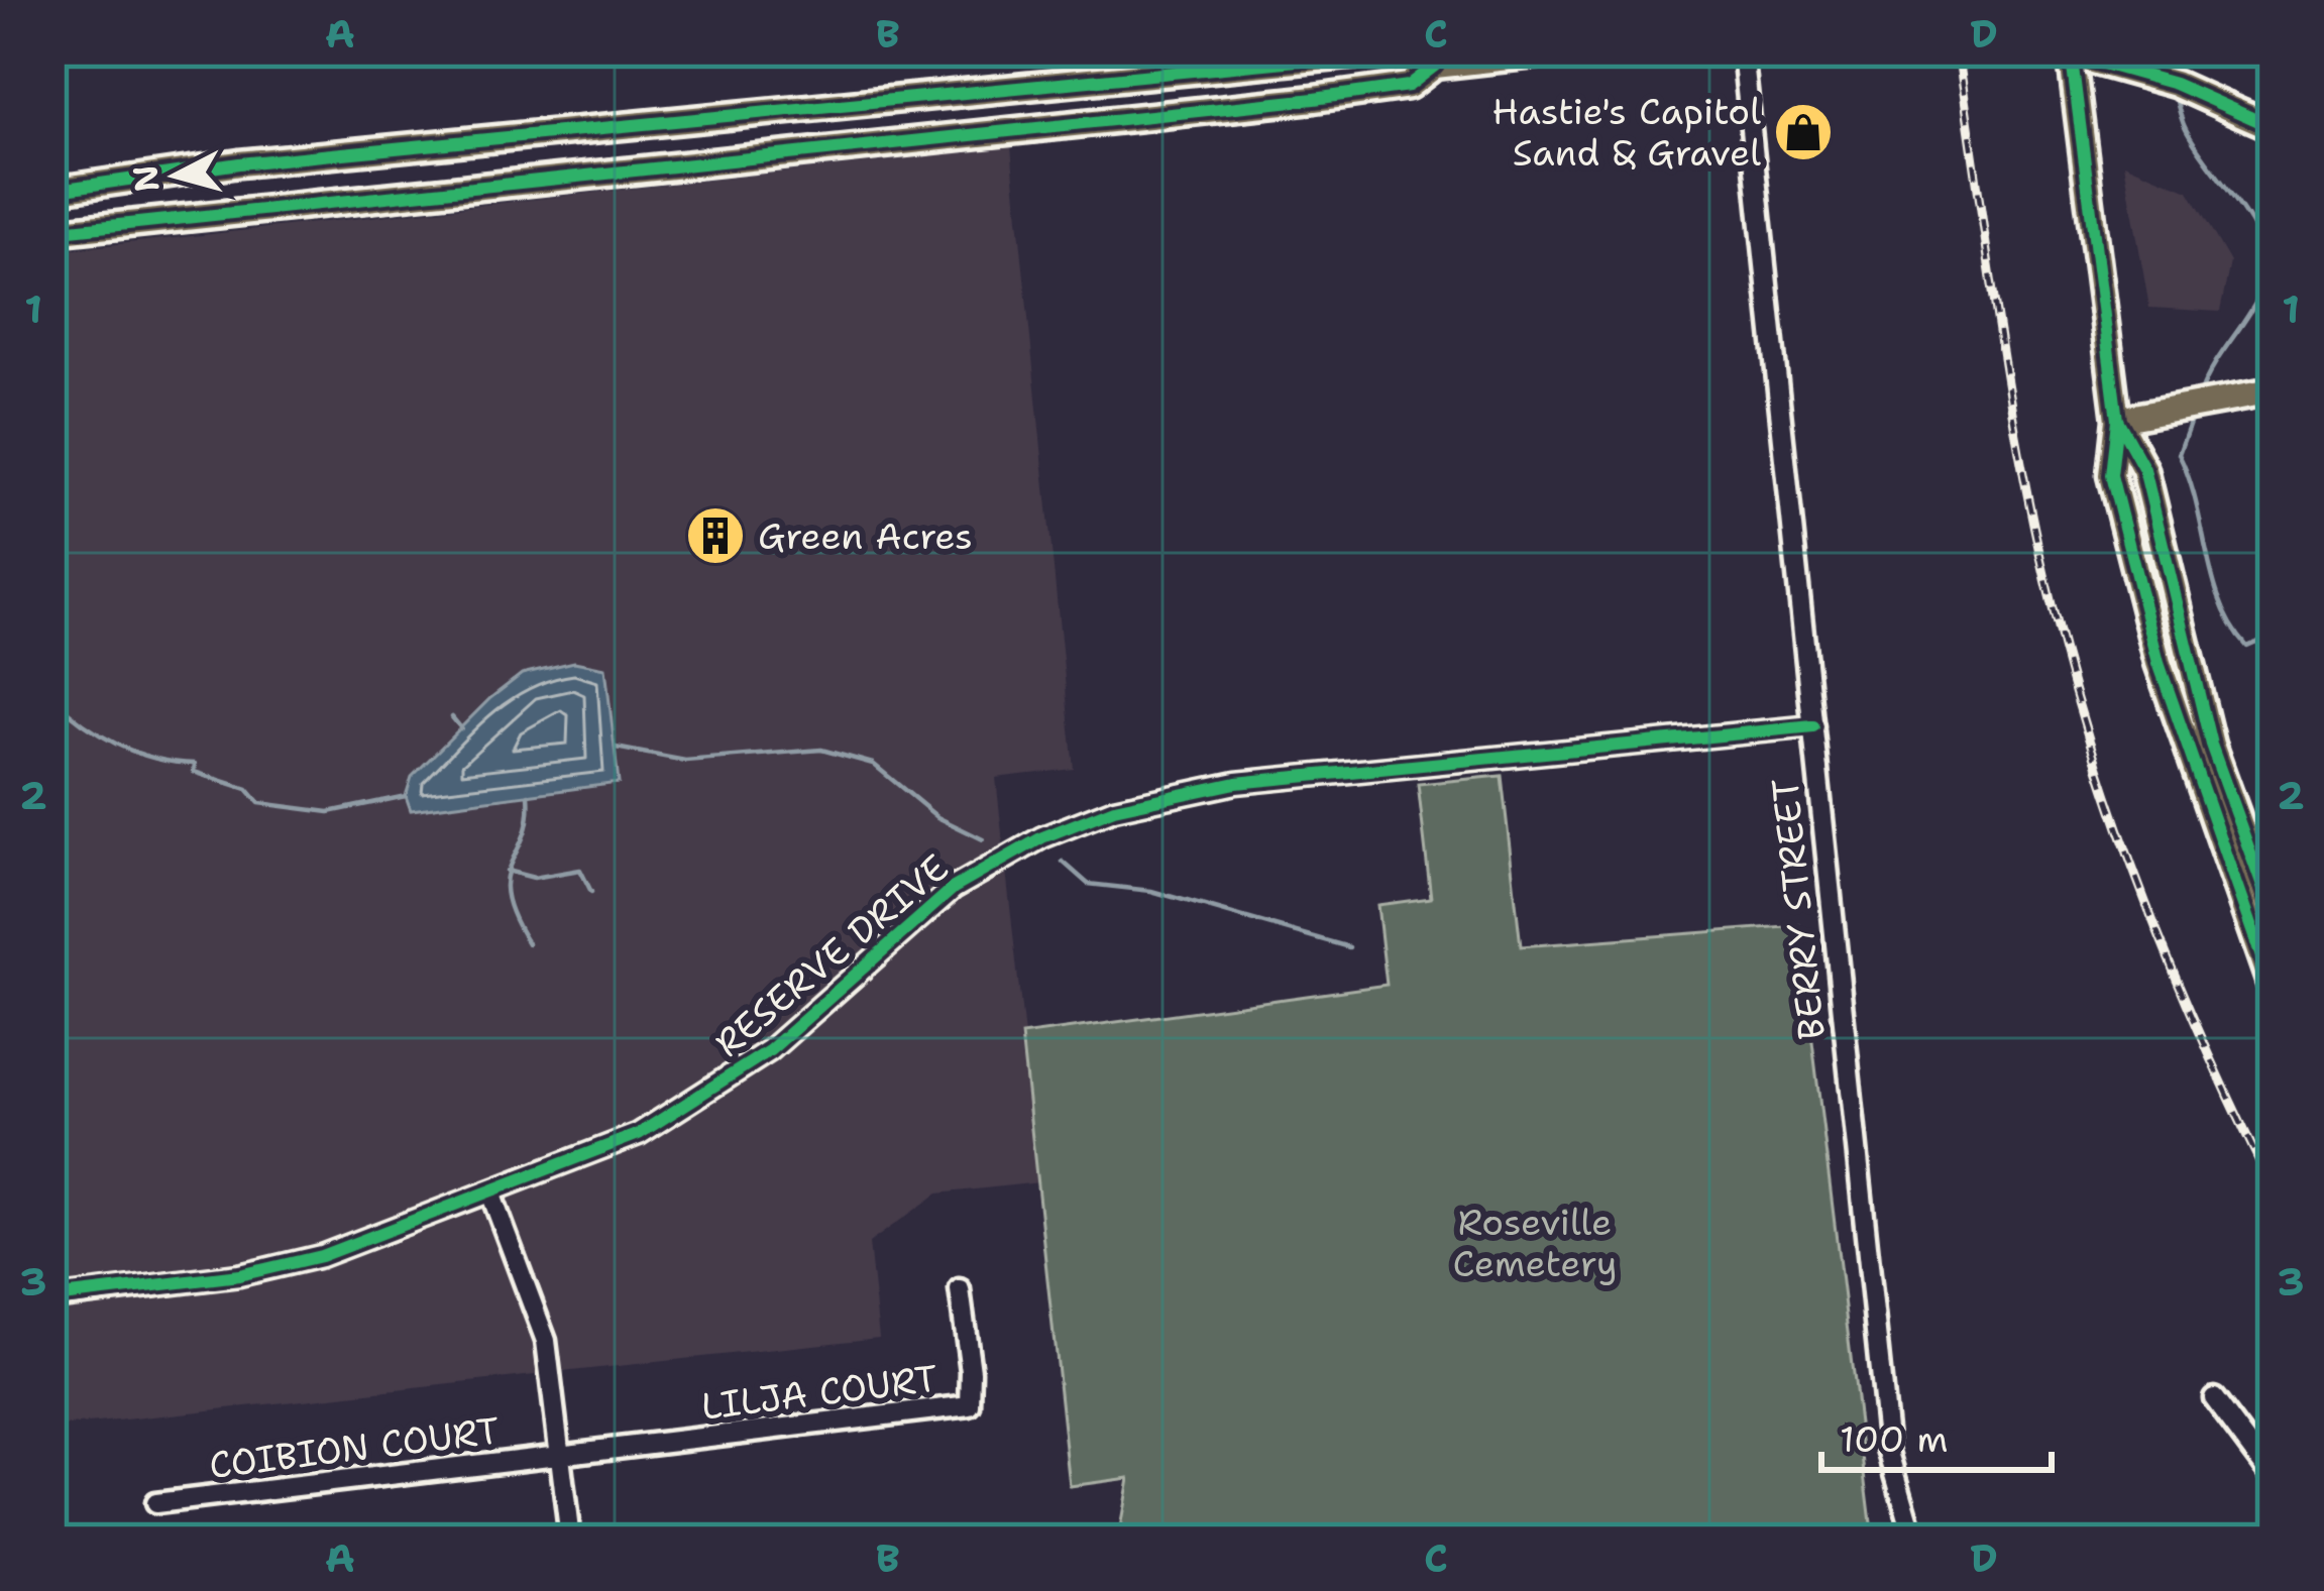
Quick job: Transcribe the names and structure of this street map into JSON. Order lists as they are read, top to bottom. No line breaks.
{"streets":{"street":["BERRY STREET","RESERVE DRIVE","LILJA COURT","COIBION COURT"]},"crossings":[["BERRY STREET","RESERVE DRIVE"],["LILJA COURT","COIBION COURT"]],"parks":["Roseville Cemetery"],"places":{"shop":["Hastie's Capitol Sand & Gravel"],"building":["Green Acres"]},"scale_bar":"100 m","north":"left","grid":{"columns":["A","B","C","D"],"rows":["1","2","3"]}}
